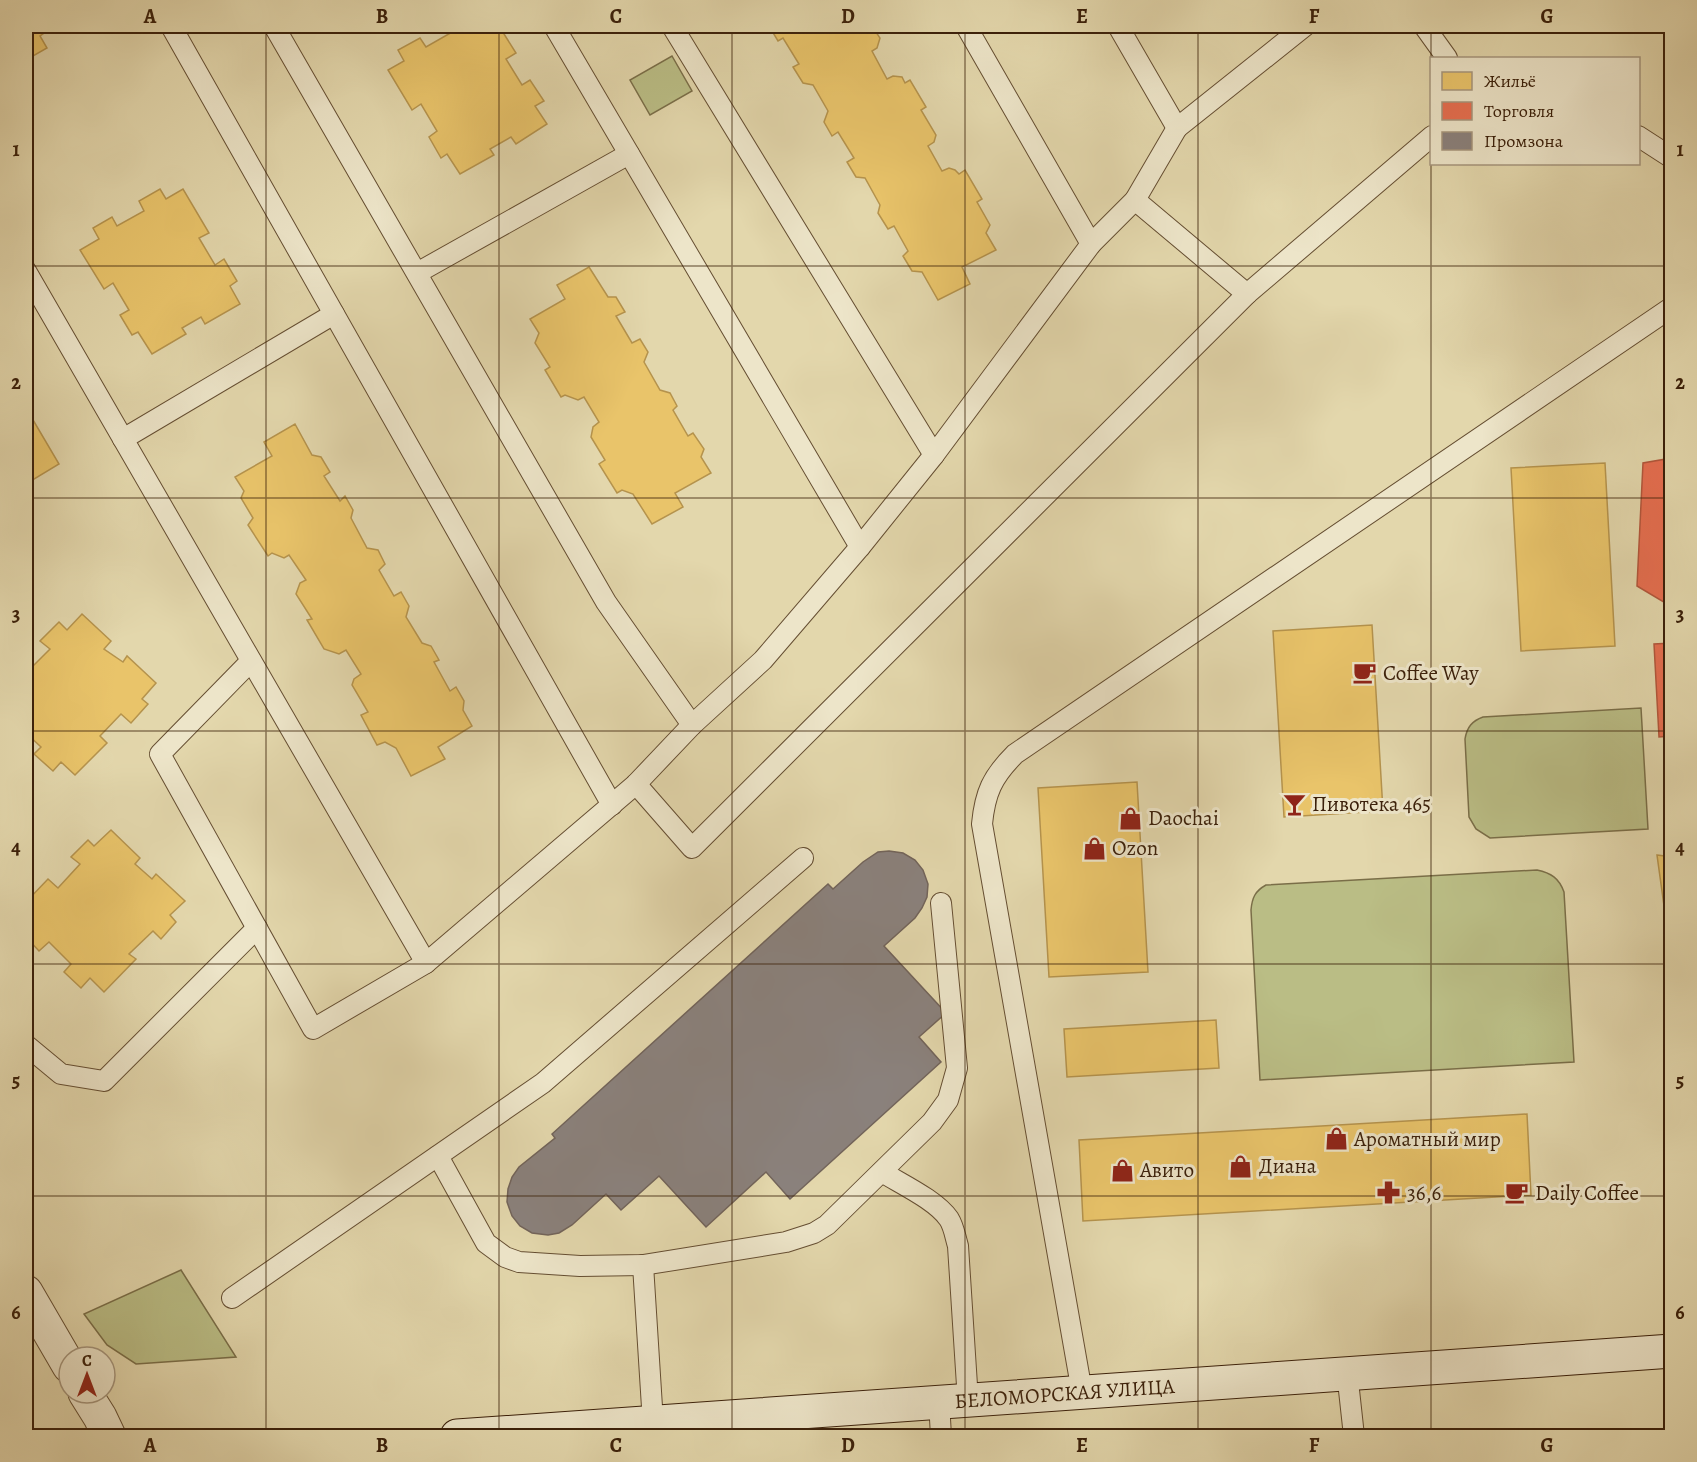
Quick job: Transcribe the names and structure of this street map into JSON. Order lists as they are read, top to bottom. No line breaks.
{"streets":{"main road":["БЕЛОМОРСКАЯ УЛИЦА"]},"places":{"cafe":["Coffee Way","Daily Coffee"],"bar":["Пивотека 465"],"shop":["Daochai","Ozon","Ароматный мир","Диана","Авито"],"pharmacy":["36,6"]},"legend":["Жильё","Торговля","Промзона"],"north":"top","grid":{"columns":["A","B","C","D","E","F","G"],"rows":["1","2","3","4","5","6"]}}
